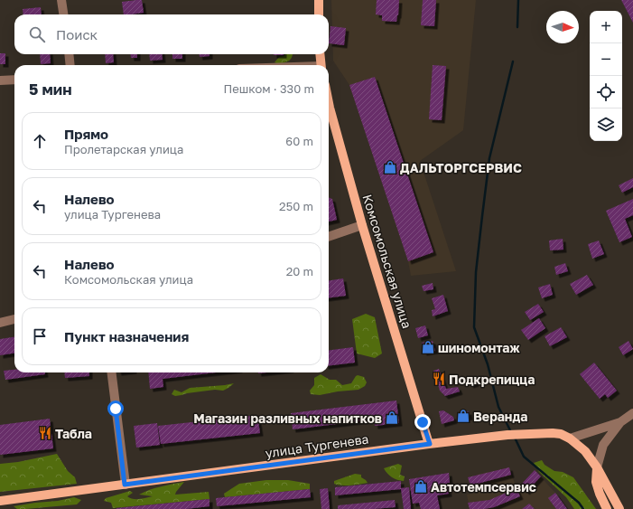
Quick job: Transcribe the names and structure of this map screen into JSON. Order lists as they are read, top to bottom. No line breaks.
{"streets":{"main road":["Комсомольская улица","улица Тургенева"]},"crossings":[["Комсомольская улица","улица Тургенева"]],"places":{"shop":["ДАЛЬТОРГСЕРВИС","шиномонтаж","Веранда","Магазин разливных напитков","Автотемпсервис"],"restaurant":["Подкрепицца","Табла"]},"north":"right","page":{"map_buttons":["+","−"],"search":"Поиск","heading":["5 мин","Пешком · 330 m"],"list":[["Прямо","Пролетарская улица","60 m"],["Налево","улица Тургенева","250 m"],["Налево","Комсомольская улица","20 m"],"Пункт назначения"]}}
